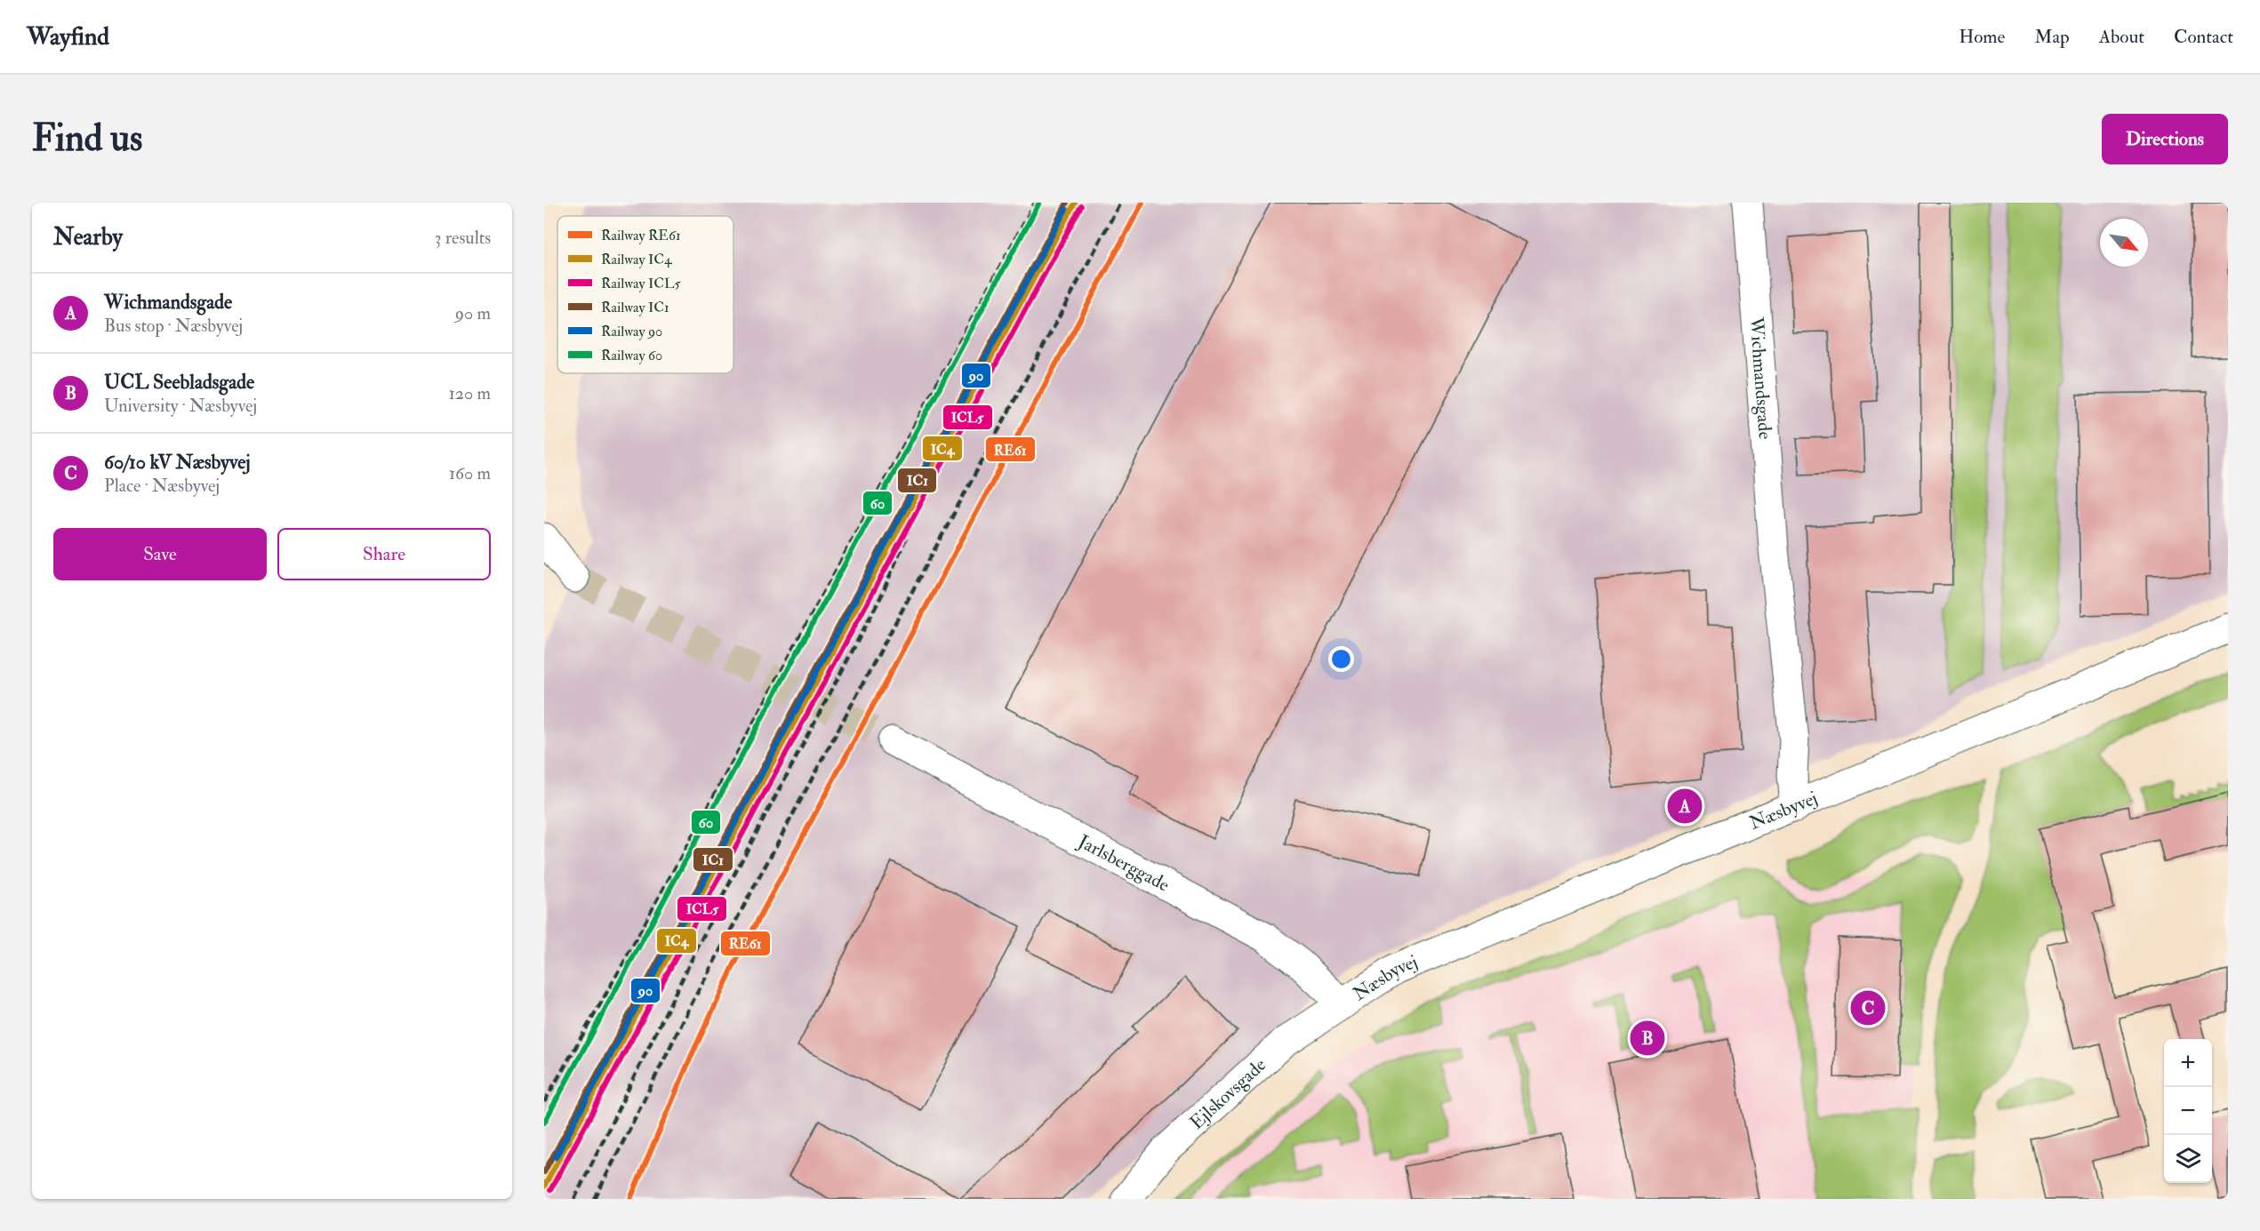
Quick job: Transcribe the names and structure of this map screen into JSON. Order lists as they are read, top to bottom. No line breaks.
{"streets":{"street":["Wichmandsgade","Næsbyvej","Jarlsberggade","Ejlskovsgade"]},"crossings":[["Wichmandsgade","Næsbyvej"],["Næsbyvej","Jarlsberggade"],["Næsbyvej","Ejlskovsgade"],["Jarlsberggade","Ejlskovsgade"]],"lines":["rail line RE61","rail line IC4","rail line IC1","rail line 60","rail line ICL5","rail line 90"],"legend":["Railway RE61","Railway IC4","Railway ICL5","Railway IC1","Railway 90","Railway 60"],"north":"bottom right","page":{"header":"Wayfind","nav":["Home","Map","About","Contact"],"buttons":["Directions",["Save","Share"]],"title":"Find us","heading":["Nearby","3 results"],"list":[{"mark":"A","name":"Wichmandsgade","note":"Bus stop · Næsbyvej","value":"90 m"},{"mark":"B","name":"UCL Seebladsgade","note":"University · Næsbyvej","value":"120 m"},{"mark":"C","name":"60/10 kV Næsbyvej","note":"Place · Næsbyvej","value":"160 m"}],"pins":["A","C","B"],"map_buttons":["+","−"]}}
